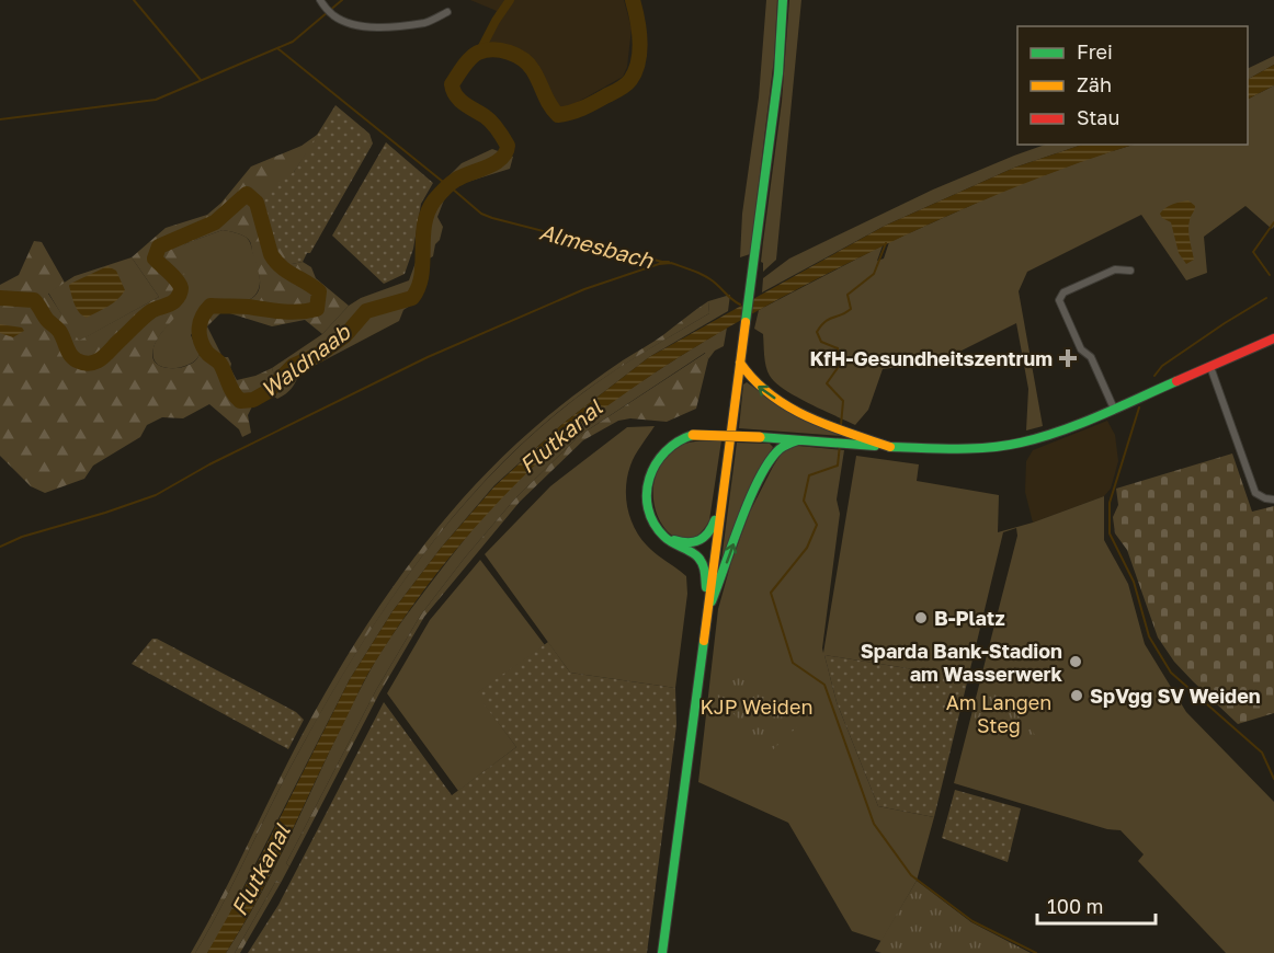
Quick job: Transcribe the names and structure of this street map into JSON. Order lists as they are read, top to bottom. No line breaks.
{"water":["Almesbach","Waldnaab","Flutkanal"],"parks":["Am Langen Steg","KJP Weiden"],"places":{"health":["KfH-Gesundheitszentrum"],"other":["B-Platz","Sparda Bank-Stadion am Wasserwerk","SpVgg SV Weiden"]},"legend":["Frei","Zäh","Stau"],"scale_bar":"100 m"}
